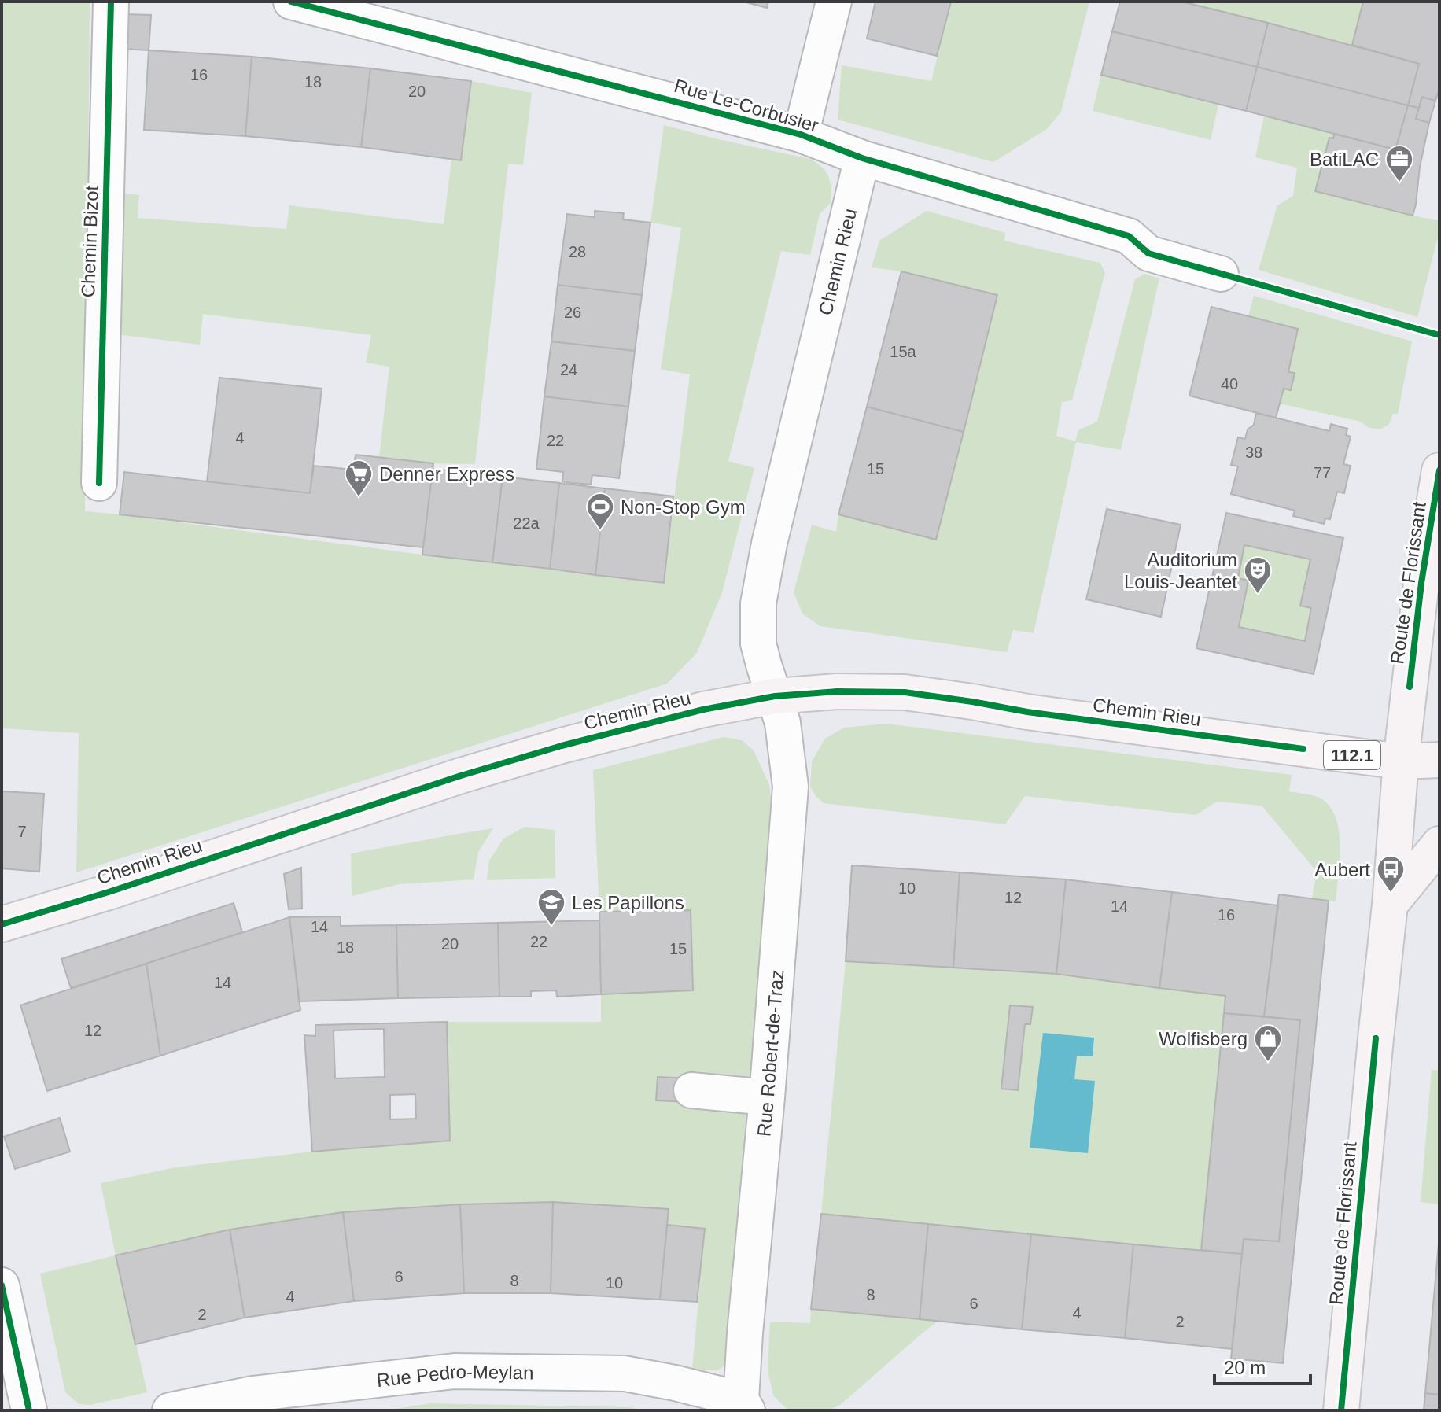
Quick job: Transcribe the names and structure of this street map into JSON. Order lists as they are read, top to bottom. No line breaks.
{"streets":{"main road":["Chemin Rieu","Route de Florissant","112.1"],"street":["Rue Le-Corbusier","Chemin Bizot","Rue Robert-de-Traz","Rue Pedro-Meylan"]},"crossings":[["Rue Le-Corbusier","Chemin Rieu"],["Chemin Rieu","Route de Florissant"],["Chemin Rieu","112.1"],["Chemin Rieu","Rue Robert-de-Traz"],["Route de Florissant","112.1"],["Rue Robert-de-Traz","Rue Pedro-Meylan"]],"places":{"office":["BatiLAC"],"supermarket":["Denner Express"],"sports":["Non-Stop Gym"],"theatre":["Auditorium Louis-Jeantet"],"bus stop":["Aubert"],"school or university":["Les Papillons"],"shop":["Wolfisberg"]},"house_numbers":["16","18","20","28","26","15a","24","40","4","22","38","15","77","22a","7","10","12","14","16","14","22","20","18","15","14","12","6","8","10","8","4","6","4","2","2"],"scale_bar":"20 m"}
